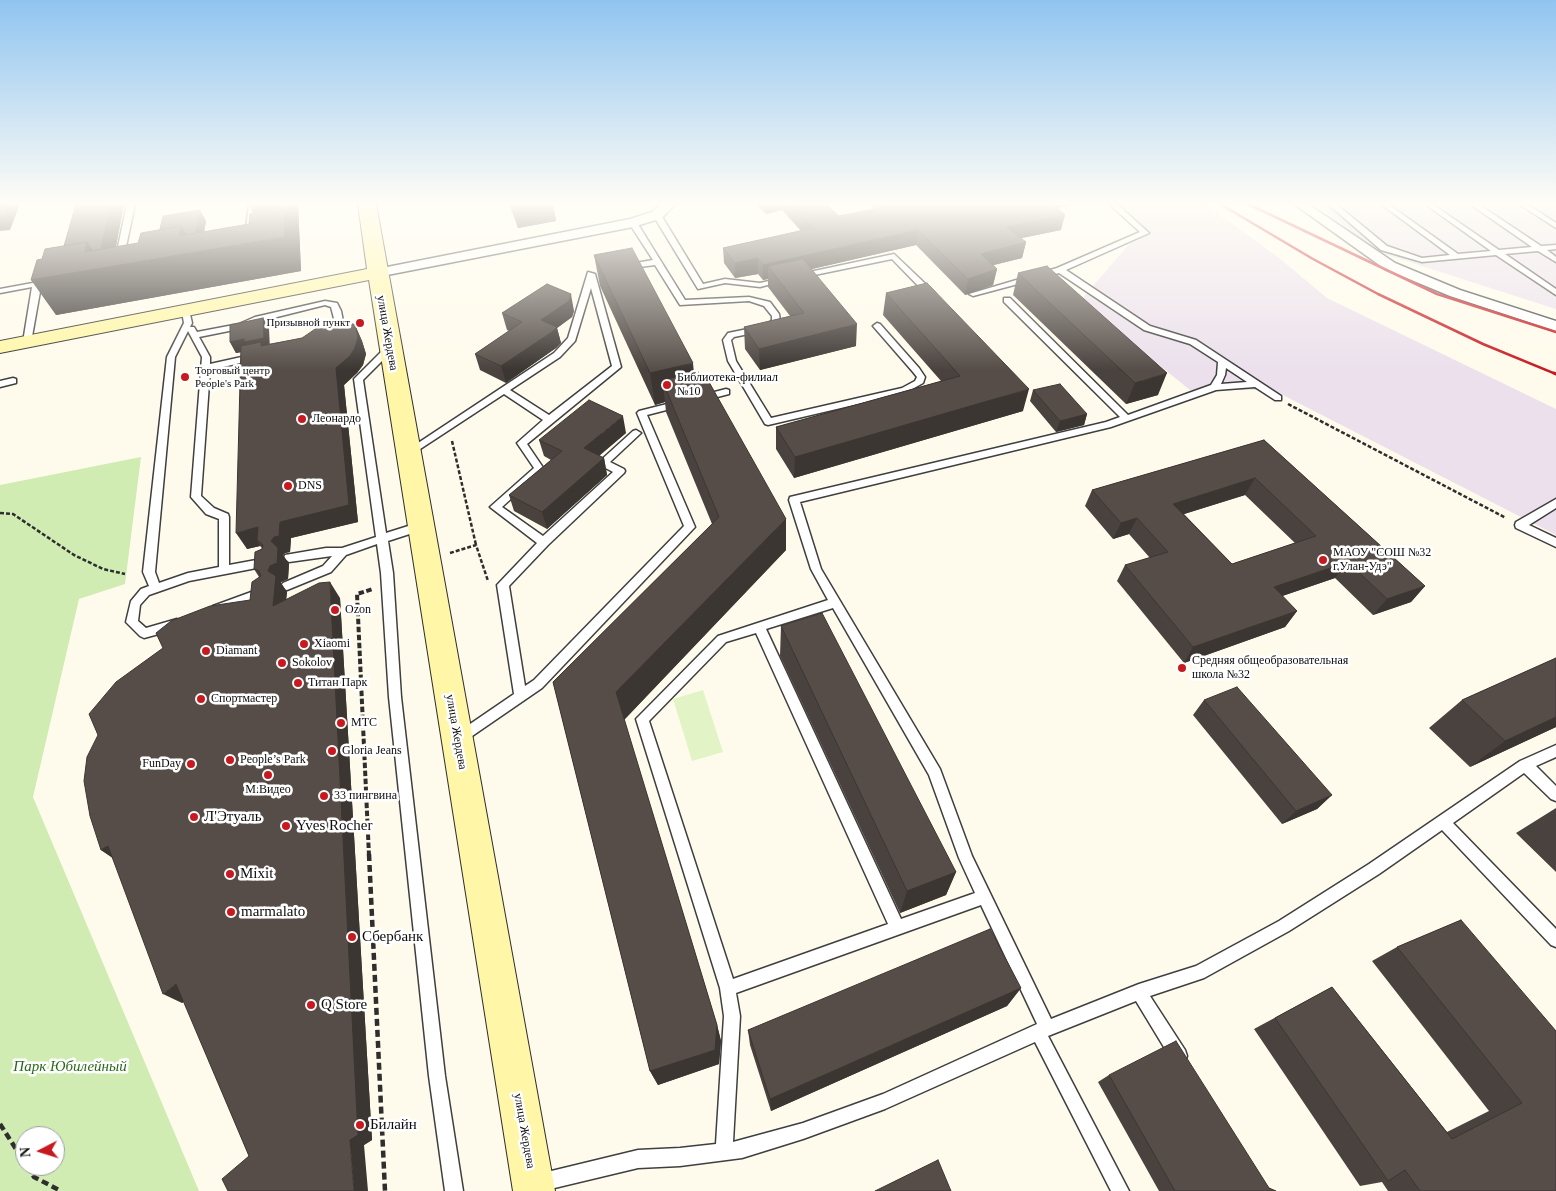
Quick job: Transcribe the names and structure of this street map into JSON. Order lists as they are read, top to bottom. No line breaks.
{"streets":{"main road":["улица Жердева"]},"parks":["Парк Юбилейный"],"places":["Призывной пункт","Торговый центр People's Park","Библиотека-филиал №10","Леонардо","DNS","МАОУ \"СОШ №32 г.Улан-Удэ\"","Ozon","Xiaomi","Diamant","Sokolov","Средняя общеобразовательная школа №32","Титан Парк","Спортмастер","МТС","Gloria Jeans","People’s Park","FunDay","М.Видео","33 пингвина","Л'Этуаль","Yves Rocher","Mixit","marmalato","Сбербанк","Q Store","Билайн"],"north":"left"}
